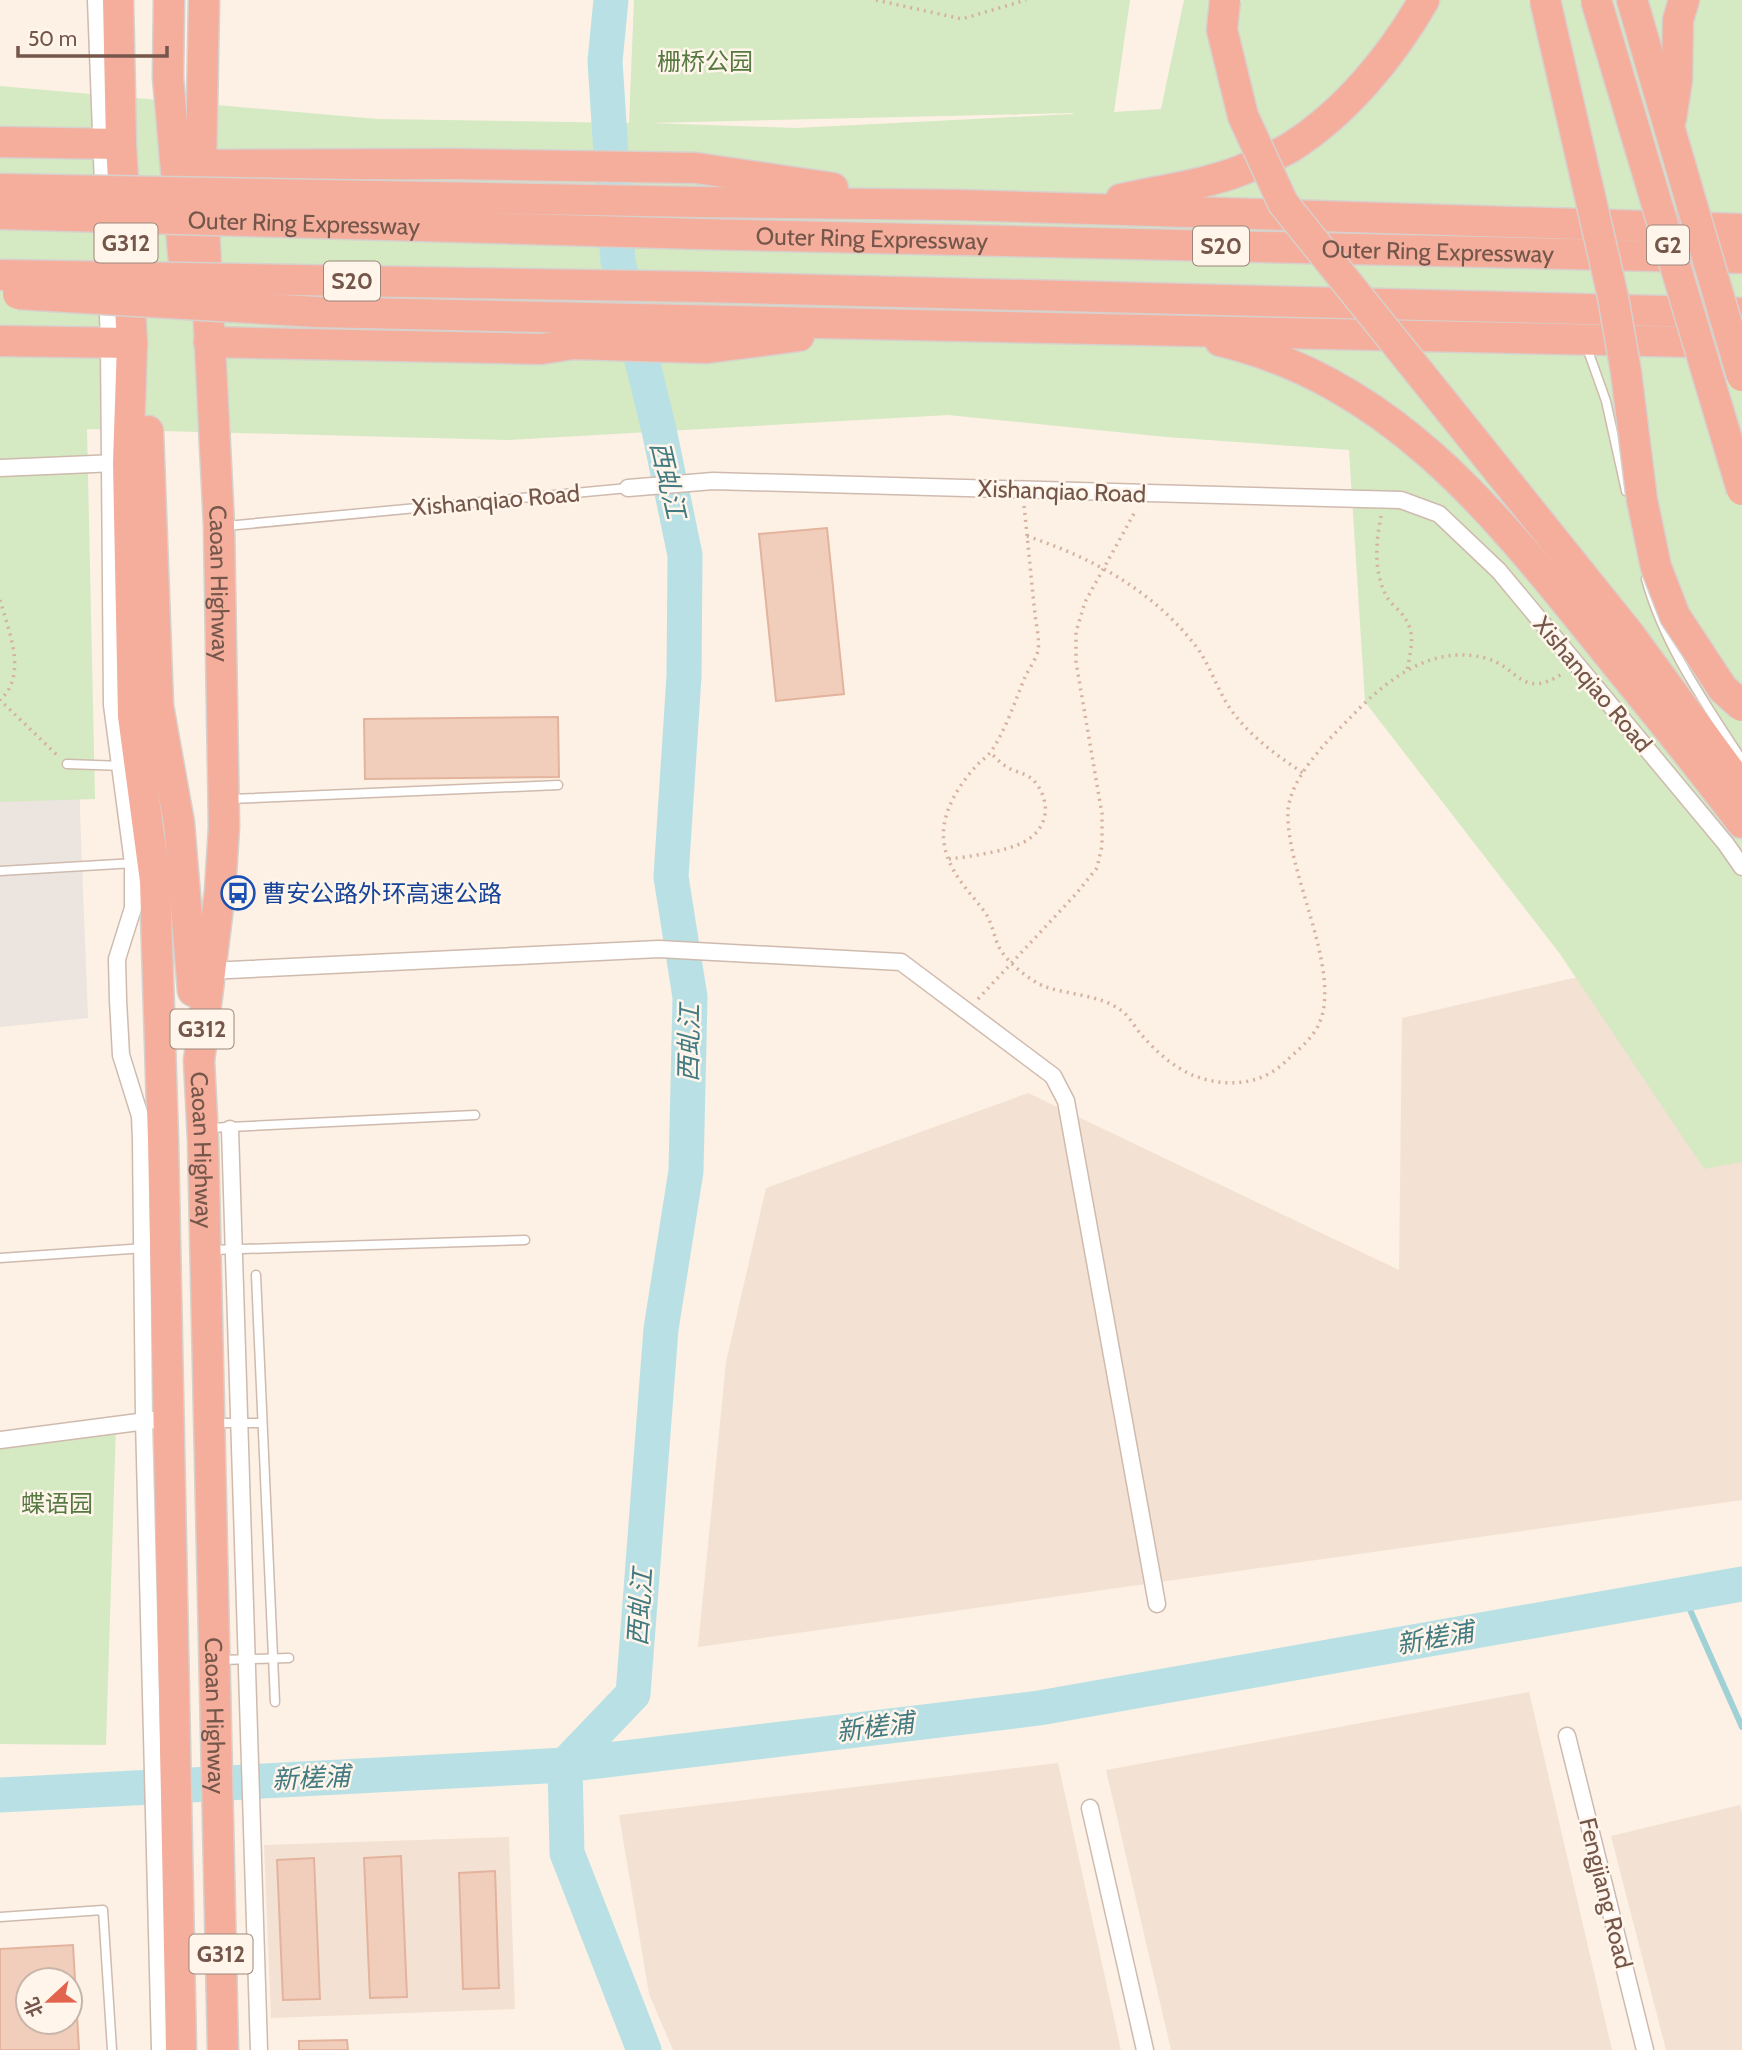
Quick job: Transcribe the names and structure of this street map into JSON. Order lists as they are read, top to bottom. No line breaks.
{"streets":{"highway":["Outer Ring Expressway","G312","G2","S20","Caoan Highway"],"street":["Xishanqiao Road","Fengjiang Road"]},"crossings":[["Xishanqiao Road","Caoan Highway"]],"water":["西虬江","新槎浦"],"parks":["栅桥公园","蝶语园"],"places":{"bus stop":["曹安公路外环高速公路"]},"scale_bar":"50 m","north":"left"}
